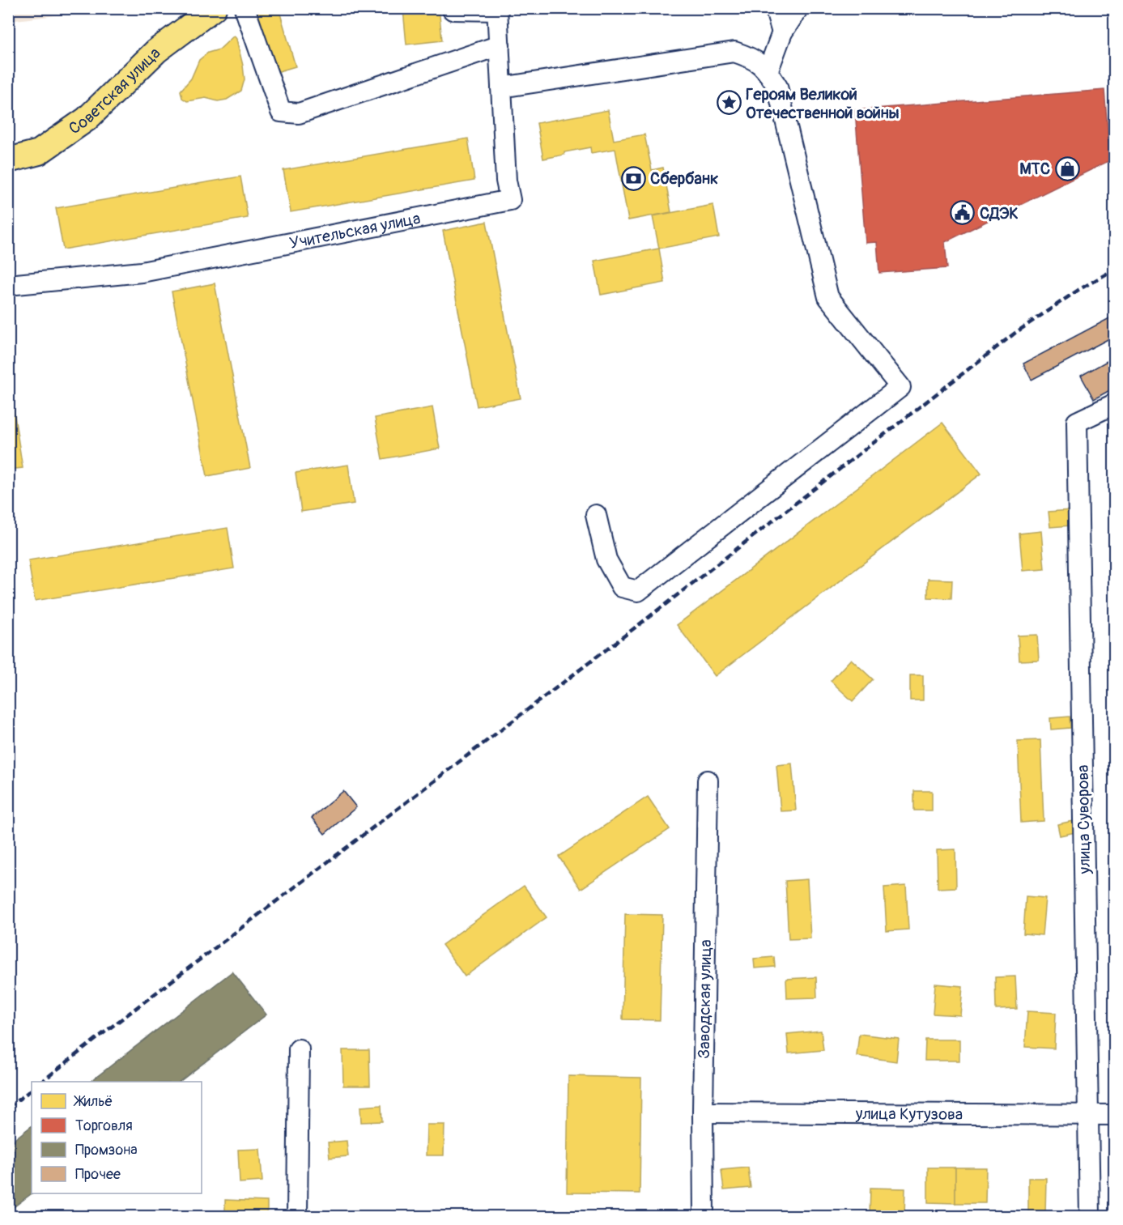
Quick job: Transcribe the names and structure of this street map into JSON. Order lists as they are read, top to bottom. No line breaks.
{"streets":{"main road":["Советская улица"],"street":["Учительская улица","улица Суворова","Заводская улица","улица Кутузова"]},"crossings":[["улица Суворова","улица Кутузова"],["Заводская улица","улица Кутузова"]],"places":{"place":["Героям Великой Отечественной войны"],"shop":["МТС"],"bank":["Сбербанк"],"public building":["СДЭК"]},"legend":["Жильё","Торговля","Промзона","Прочее"]}
